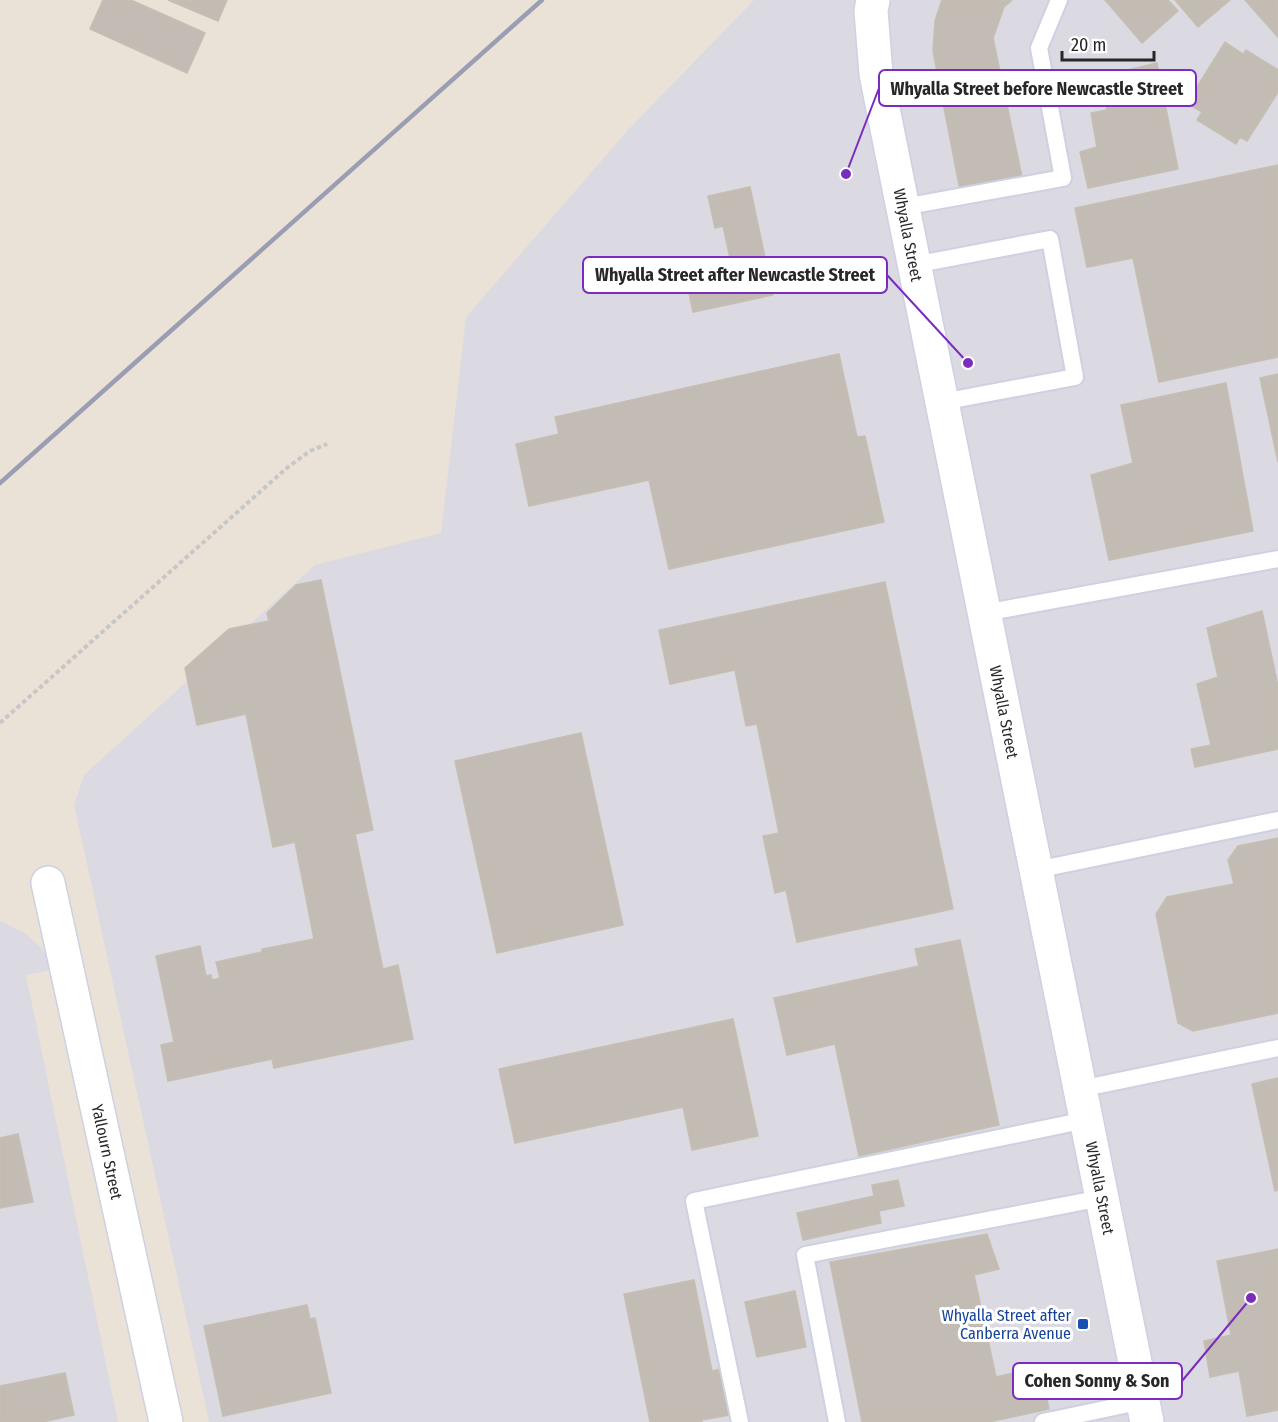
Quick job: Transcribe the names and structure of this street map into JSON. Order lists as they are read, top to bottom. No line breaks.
{"streets":{"street":["Whyalla Street","Yallourn Street"]},"places":{"other":["Whyalla Street before Newcastle Street","Whyalla Street after Newcastle Street","Cohen Sonny & Son"],"transit":["Whyalla Street after Canberra Avenue"]},"scale_bar":"20 m"}
